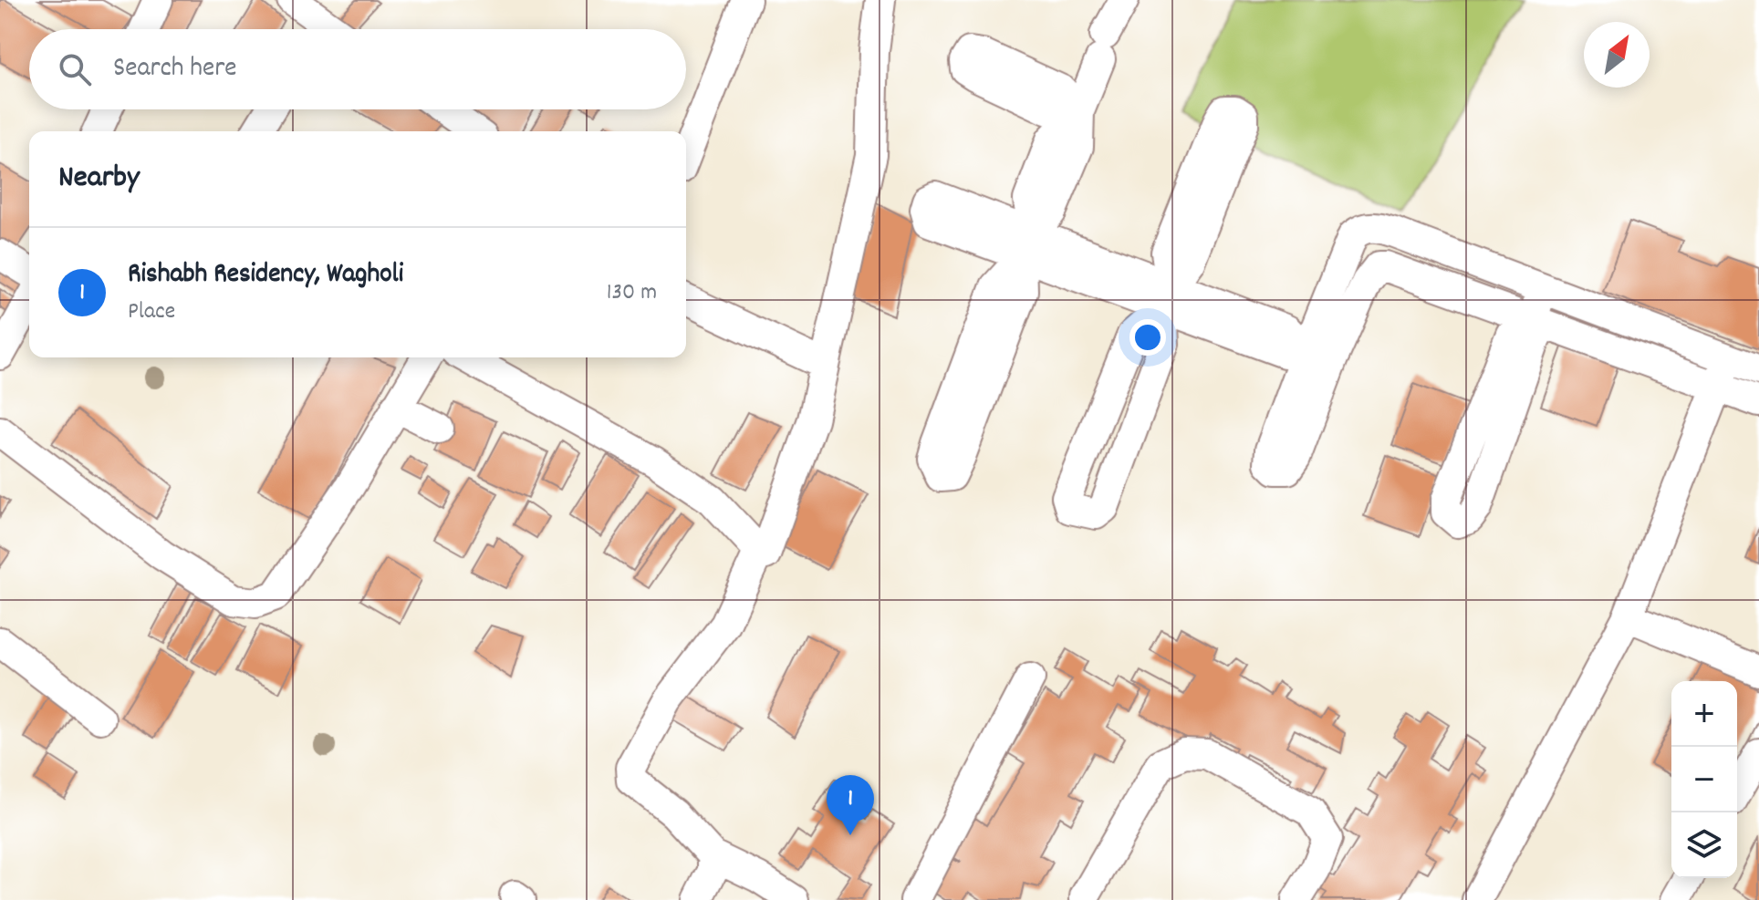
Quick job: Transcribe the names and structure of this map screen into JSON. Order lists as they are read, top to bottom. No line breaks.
{"north":"top right","page":{"search":"Search here","heading":"Nearby","list":[{"mark":"1","name":"Rishabh Residency, Wagholi","note":"Place","value":"130 m"}],"map_buttons":["+","−"],"pins":"1"}}
